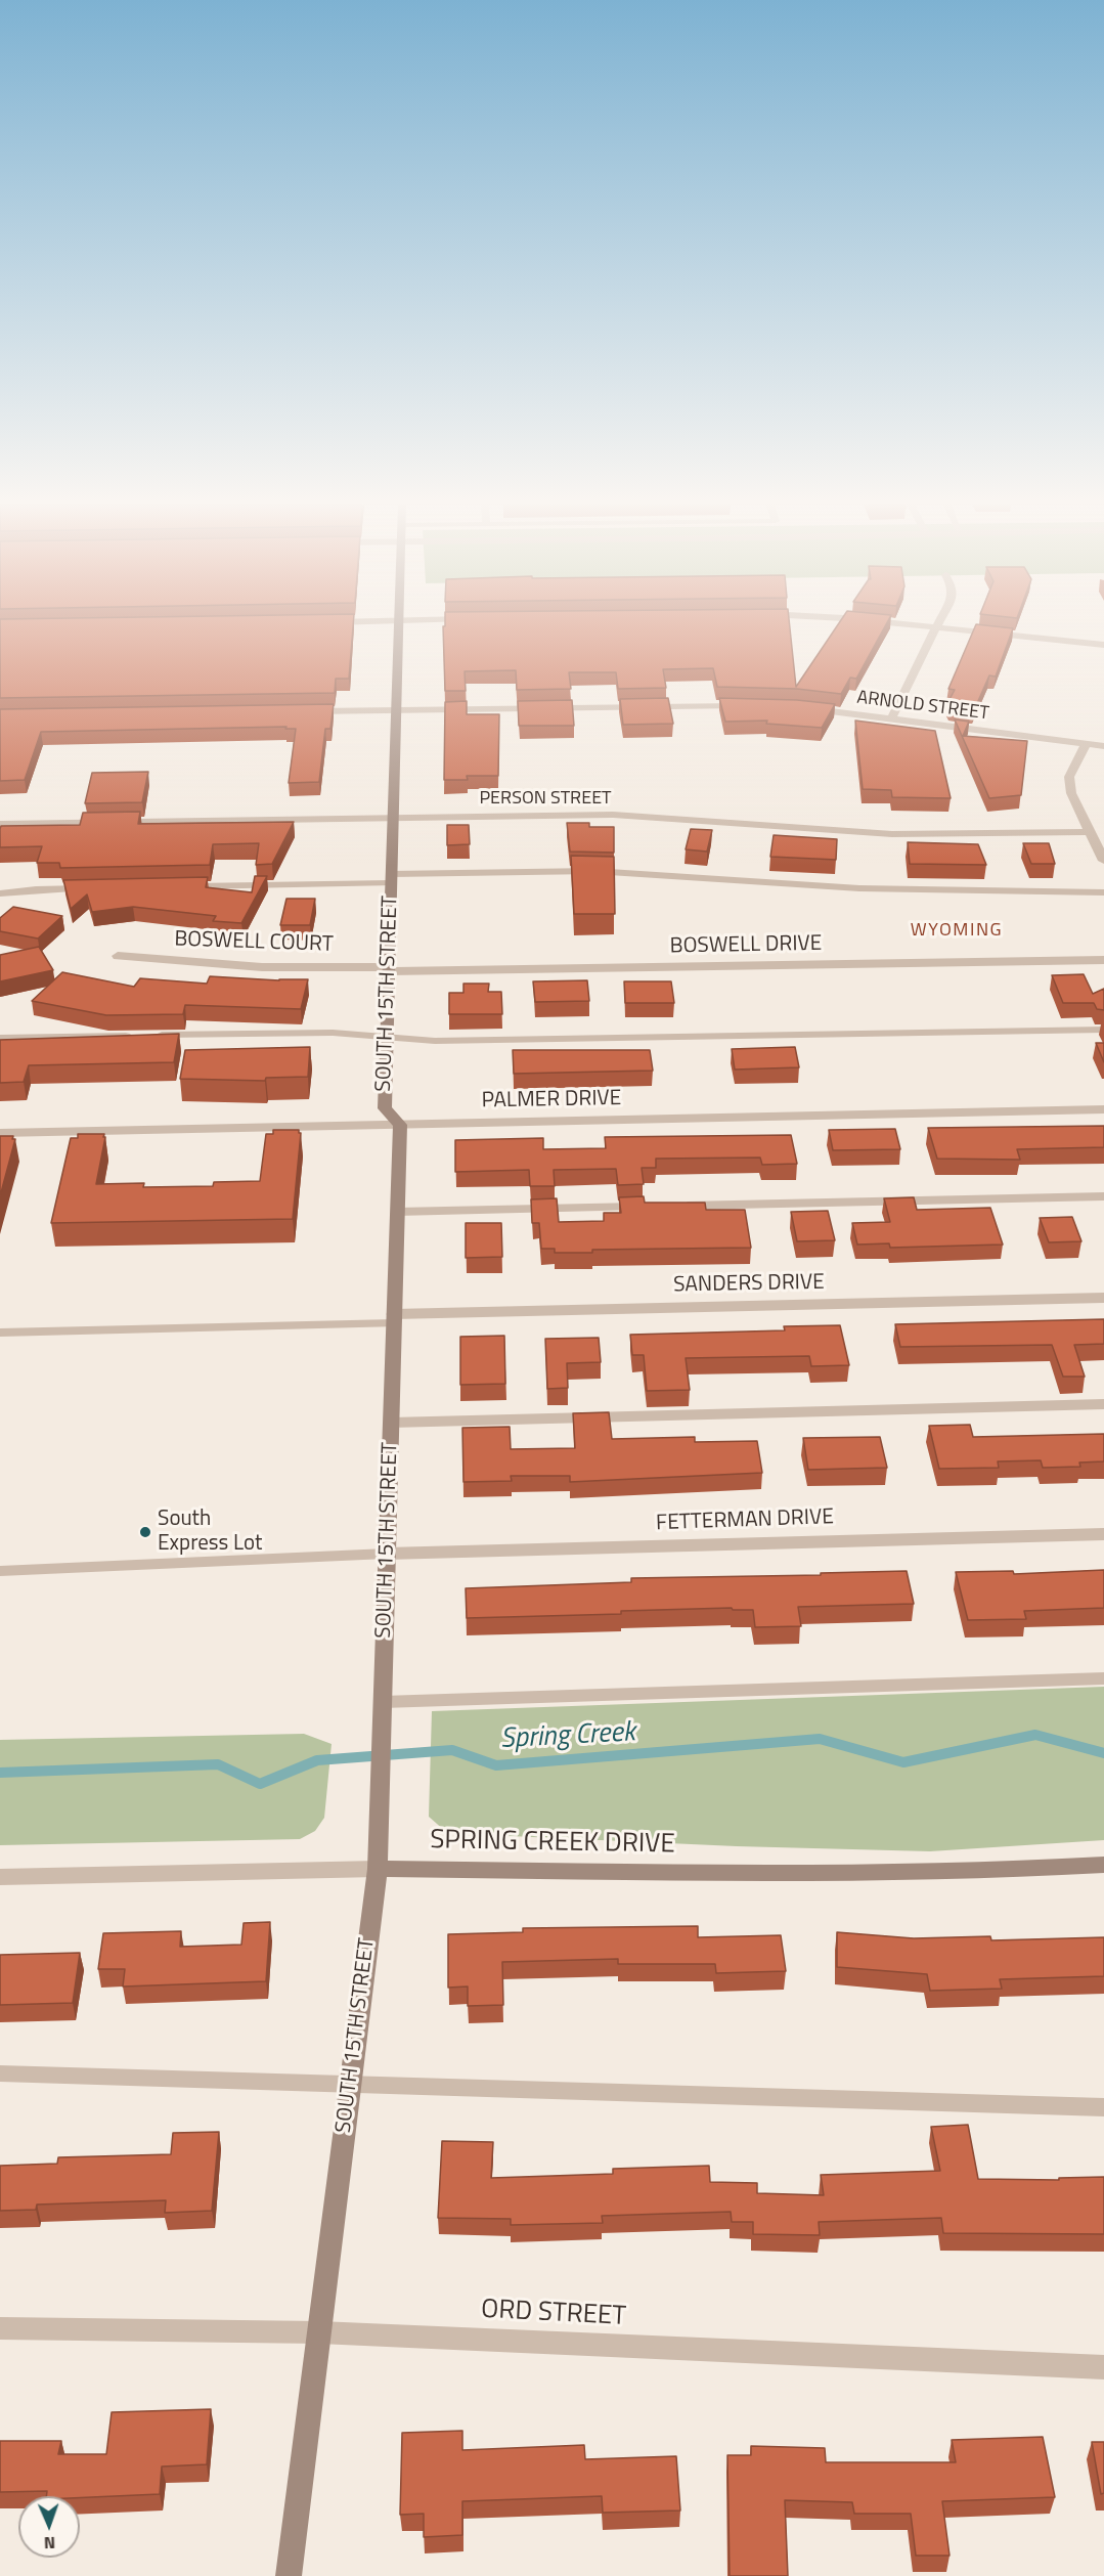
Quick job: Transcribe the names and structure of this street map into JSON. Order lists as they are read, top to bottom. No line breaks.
{"streets":{"main road":["SOUTH 15TH STREET","SPRING CREEK DRIVE"],"street":["ARNOLD STREET","PERSON STREET","BOSWELL COURT","BOSWELL DRIVE","PALMER DRIVE","SANDERS DRIVE","FETTERMAN DRIVE","ORD STREET"]},"crossings":[["PERSON STREET","SOUTH 15TH STREET"],["BOSWELL COURT","BOSWELL DRIVE"],["BOSWELL COURT","SOUTH 15TH STREET"],["BOSWELL DRIVE","SOUTH 15TH STREET"],["SOUTH 15TH STREET","PALMER DRIVE"],["SOUTH 15TH STREET","SANDERS DRIVE"],["SOUTH 15TH STREET","FETTERMAN DRIVE"],["SOUTH 15TH STREET","SPRING CREEK DRIVE"],["SOUTH 15TH STREET","ORD STREET"]],"districts":["WYOMING"],"water":["Spring Creek"],"places":["South Express Lot"],"north":"bottom"}
